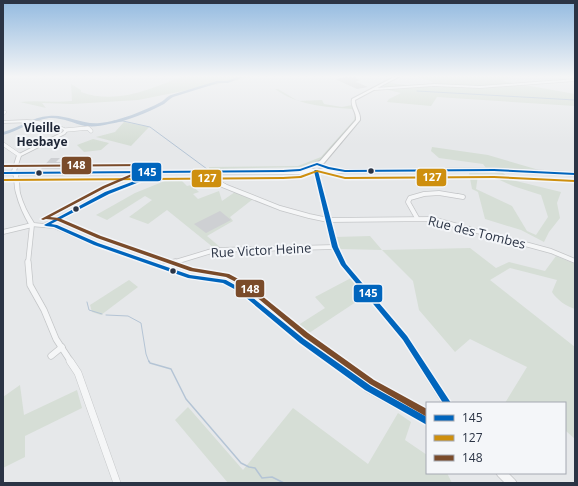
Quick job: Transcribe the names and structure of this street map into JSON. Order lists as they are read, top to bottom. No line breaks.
{"streets":{"street":["Rue des Tombes","Rue Victor Heine"]},"districts":["Vieille Hesbaye"],"lines":["transit line 145","transit line 148","transit line 127"],"legend":["145","127","148"]}
